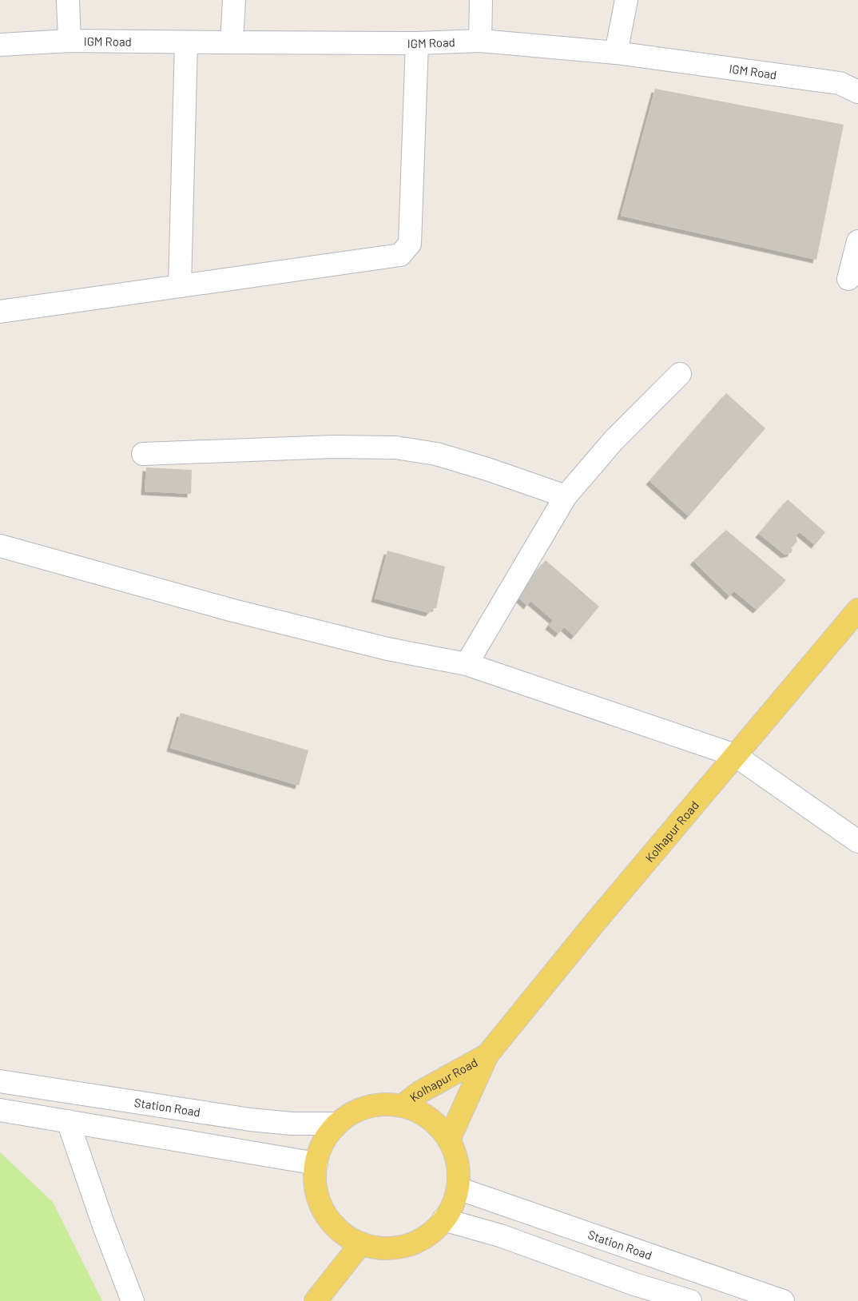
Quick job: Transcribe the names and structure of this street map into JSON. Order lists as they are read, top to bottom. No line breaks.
{"streets":{"main road":["Kolhapur Road"],"street":["IGM Road","Station Road"]}}
